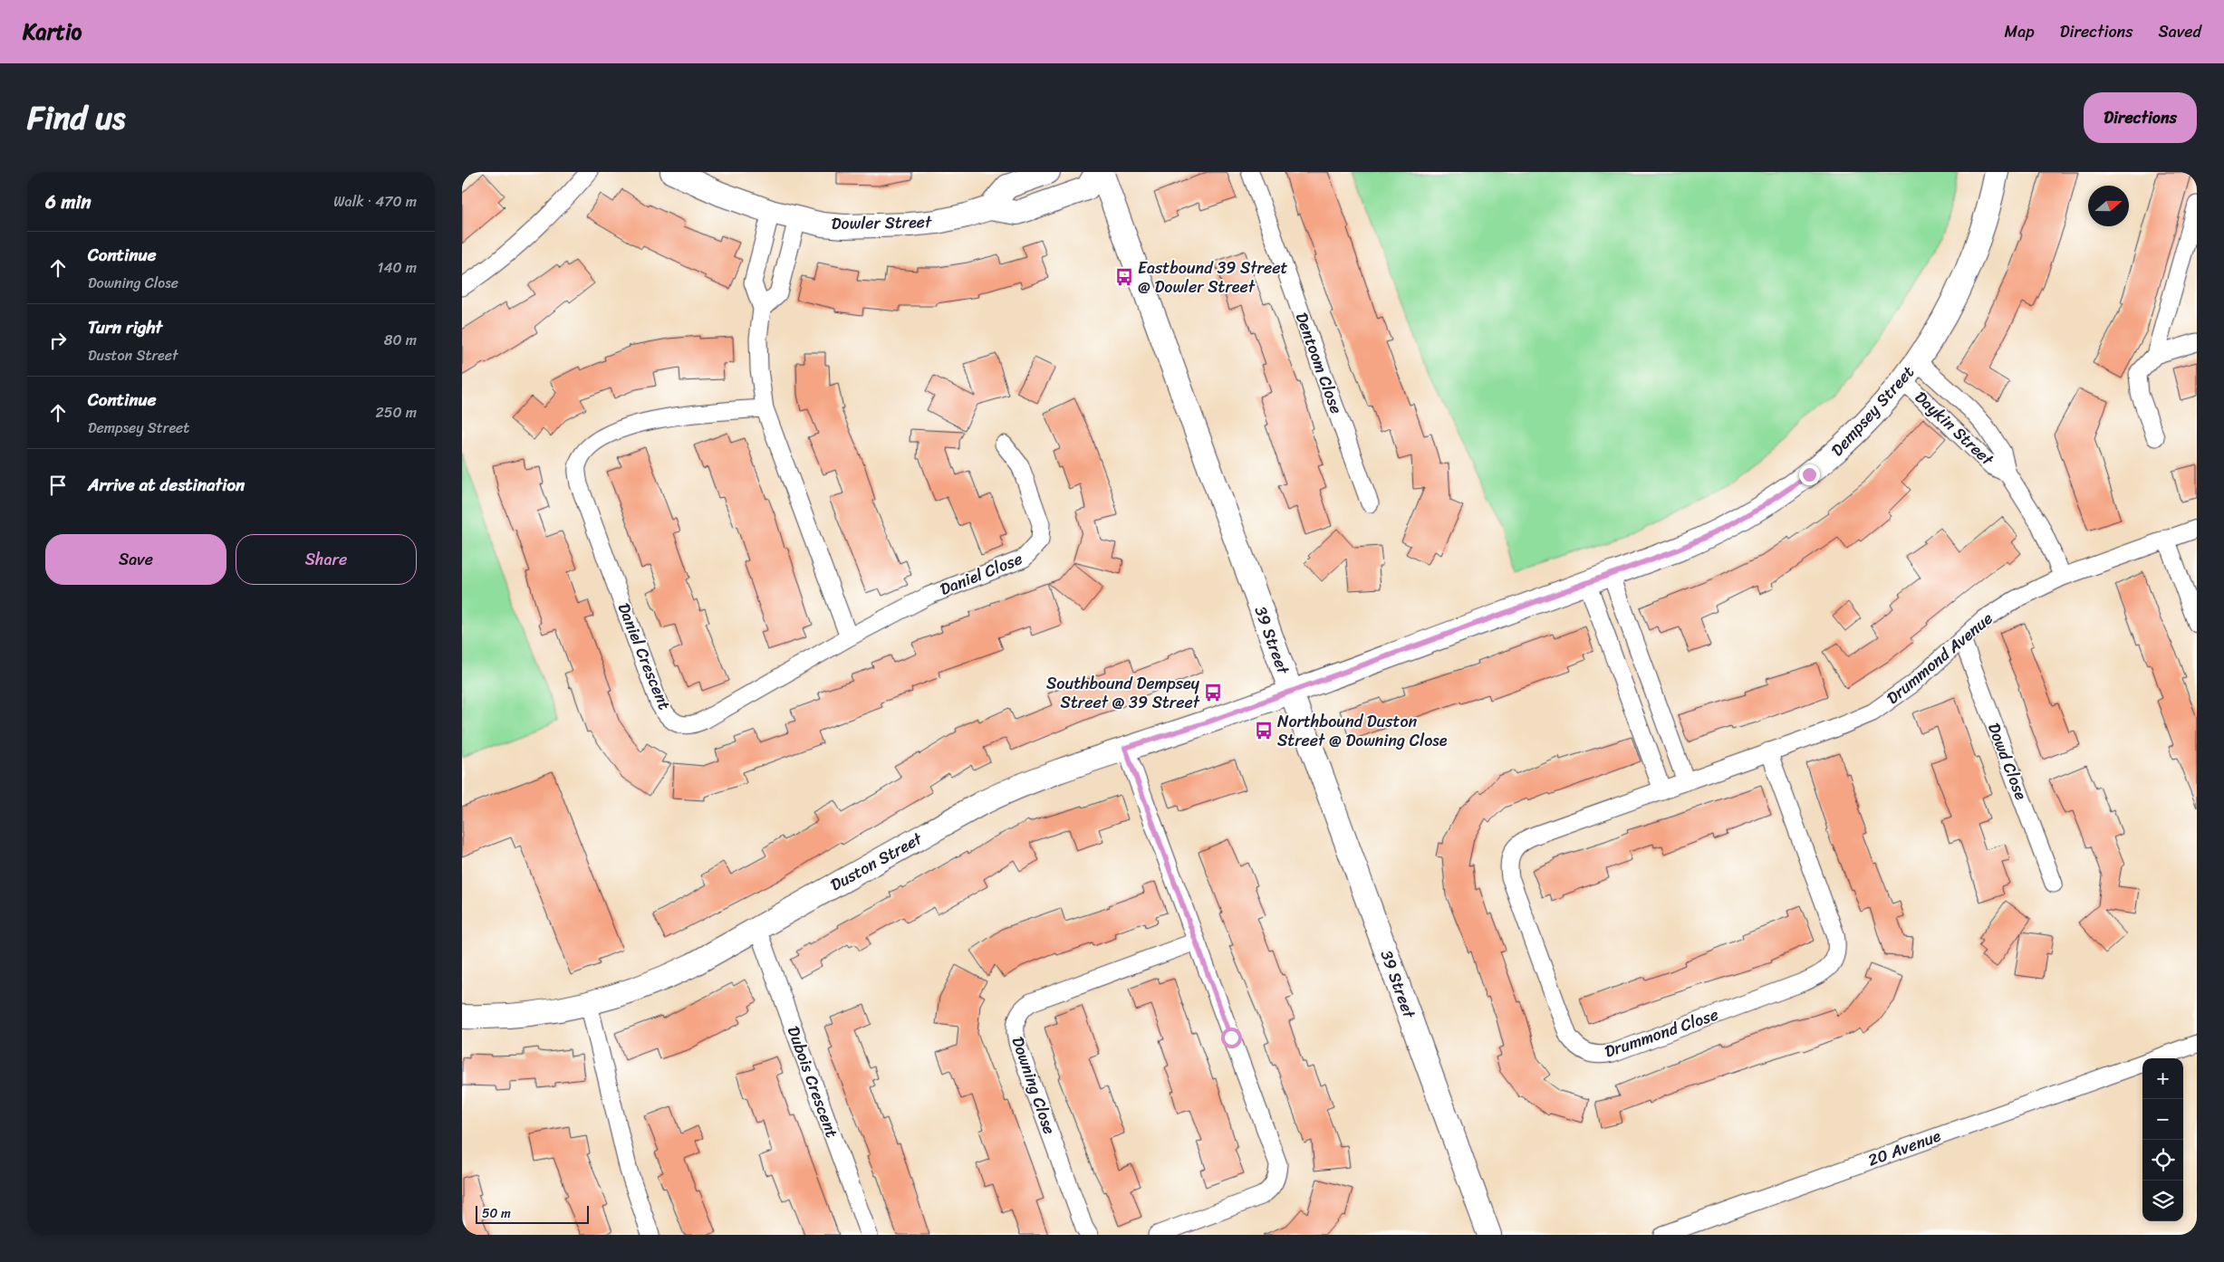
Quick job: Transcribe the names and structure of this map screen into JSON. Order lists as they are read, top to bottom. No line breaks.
{"streets":{"street":["Dowler Street","Dentoom Close","Dempsey Street","Daykin Street","Daniel Close","39 Street","Daniel Crescent","Drummond Avenue","Dowd Close","Duston Street","Drummond Close","Dubois Crescent","Downing Close","20 Avenue"]},"crossings":[["Dempsey Street","Daykin Street"],["Dempsey Street","39 Street"],["Dempsey Street","Duston Street"],["Daykin Street","Drummond Avenue"],["Daniel Close","Daniel Crescent"],["39 Street","Duston Street"],["Drummond Avenue","Dowd Close"],["Drummond Avenue","Drummond Close"],["Duston Street","Dubois Crescent"]],"places":{"bus stop":["Eastbound 39 Street @ Dowler Street","Southbound Dempsey Street @ 39 Street","Northbound Duston Street @ Downing Close"]},"scale_bar":"50 m","north":"right","page":{"header":"Kartio","nav":["Map","Directions","Saved"],"title":"Find us","buttons":["Directions",["Save","Share"]],"heading":["6 min","Walk · 470 m"],"list":[["Continue","Downing Close","140 m"],["Turn right","Duston Street","80 m"],["Continue","Dempsey Street","250 m"],"Arrive at destination"],"map_buttons":["+","−"],"scale":"50 m"}}
